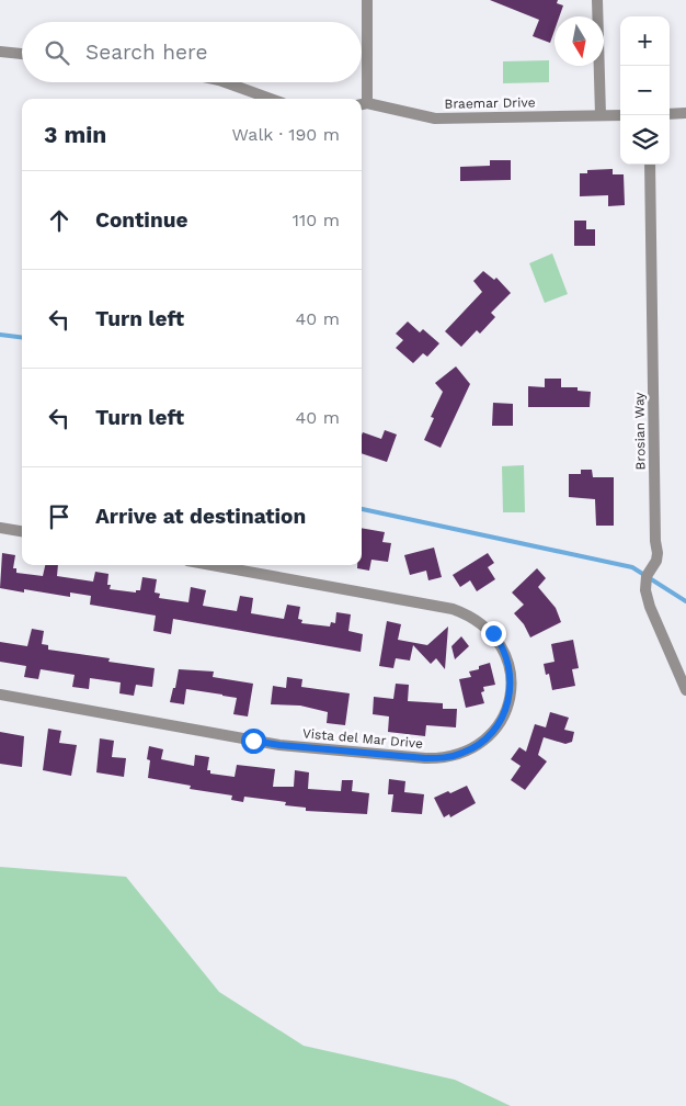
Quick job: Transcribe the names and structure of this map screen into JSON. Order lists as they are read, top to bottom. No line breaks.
{"streets":{"street":["Braemar Drive","Brosian Way","Vista del Mar Drive"]},"north":"bottom","page":{"map_buttons":["+","−"],"search":"Search here","heading":["3 min","Walk · 190 m"],"list":[["Continue","110 m"],["Turn left","40 m"],["Turn left","40 m"],"Arrive at destination"]}}
